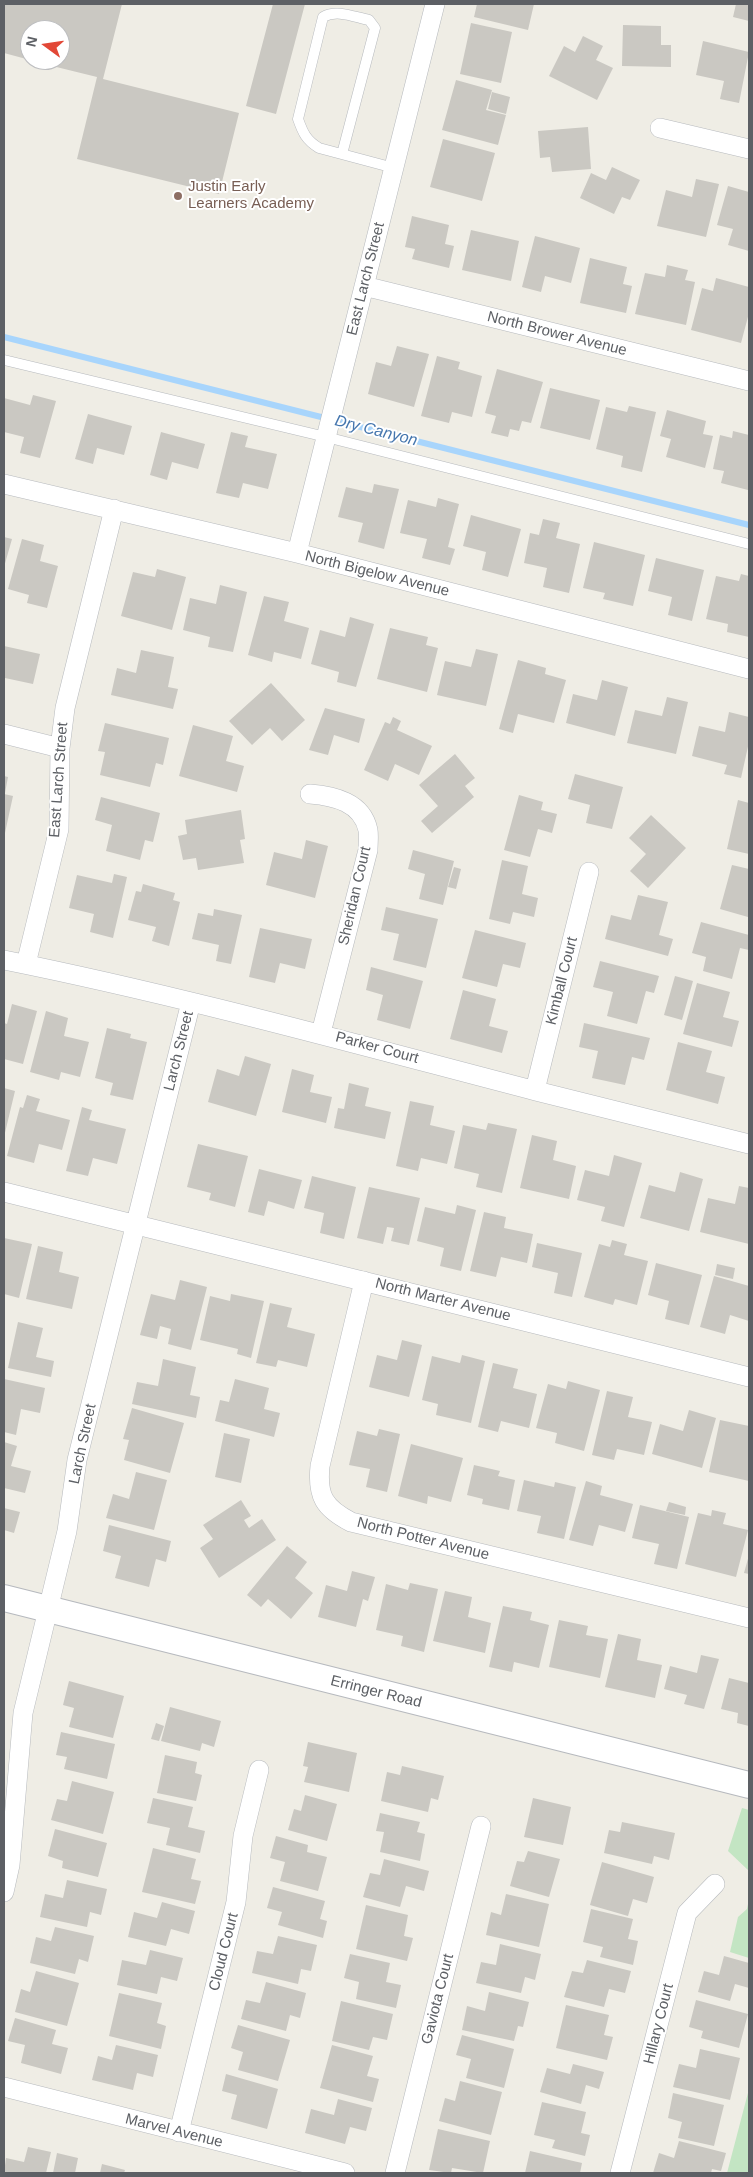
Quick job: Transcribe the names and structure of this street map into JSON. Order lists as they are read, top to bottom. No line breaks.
{"streets":{"main road":["Erringer Road"],"street":["East Larch Street","North Brower Avenue","North Bigelow Avenue","Sheridan Court","Kimball Court","Parker Court","Larch Street","North Marter Avenue","North Potter Avenue","Cloud Court","Gaviota Court","Hillary Court","Marvel Avenue"]},"crossings":[["East Larch Street","North Brower Avenue"],["East Larch Street","North Bigelow Avenue"],["East Larch Street","Parker Court"],["Sheridan Court","Parker Court"],["Kimball Court","Parker Court"],["Parker Court","Larch Street"],["Larch Street","North Marter Avenue"],["Larch Street","Erringer Road"],["North Marter Avenue","North Potter Avenue"],["Cloud Court","Marvel Avenue"]],"water":["Dry Canyon"],"places":["Justin Early Learners Academy"],"north":"left"}
